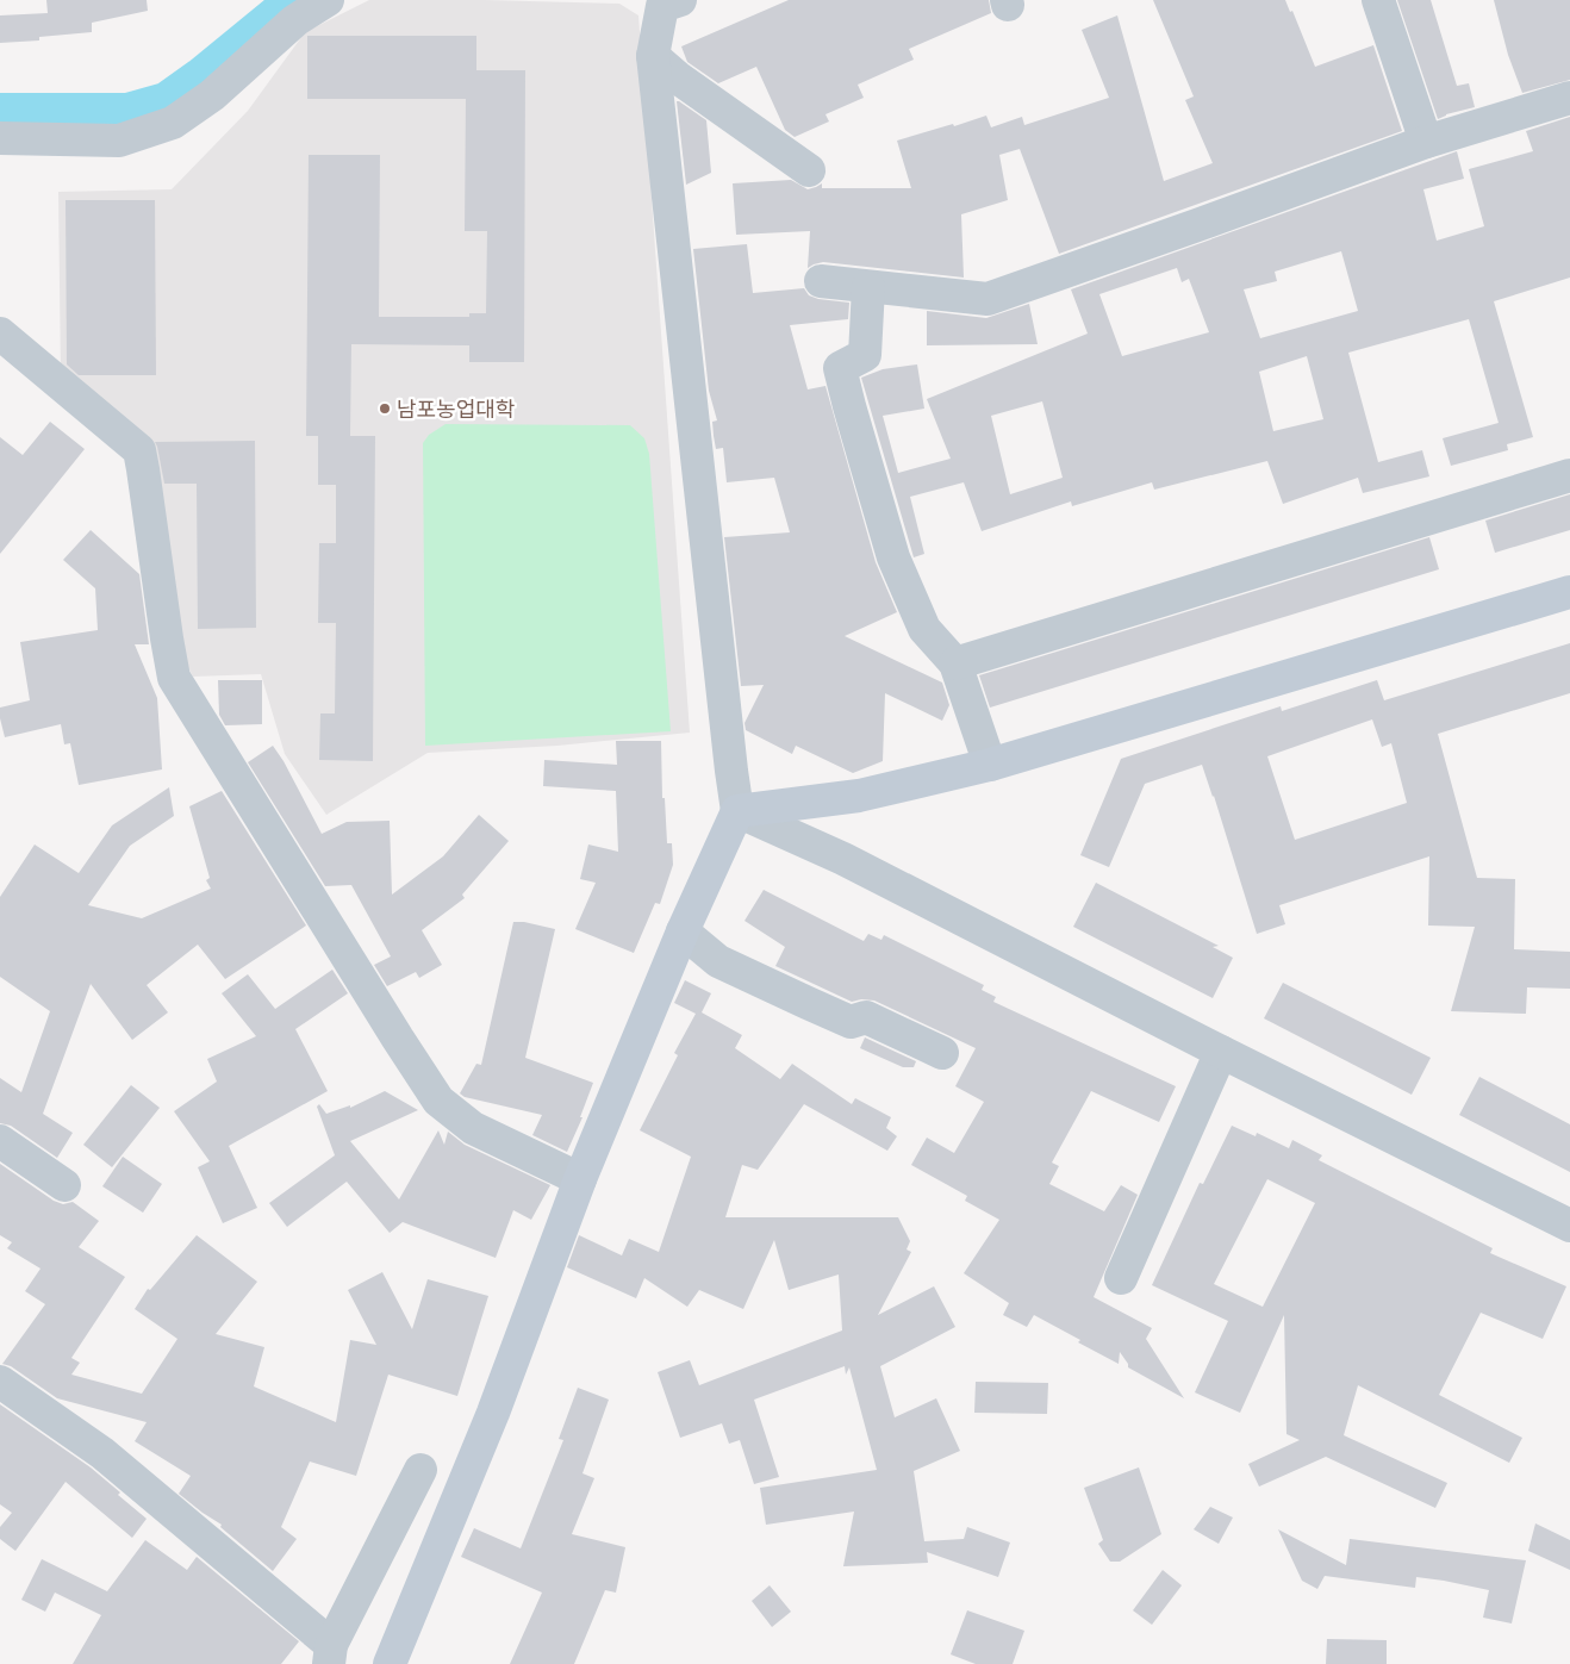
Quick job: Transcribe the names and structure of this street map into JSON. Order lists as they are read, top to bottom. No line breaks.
{"places":["남포농업대학"]}
